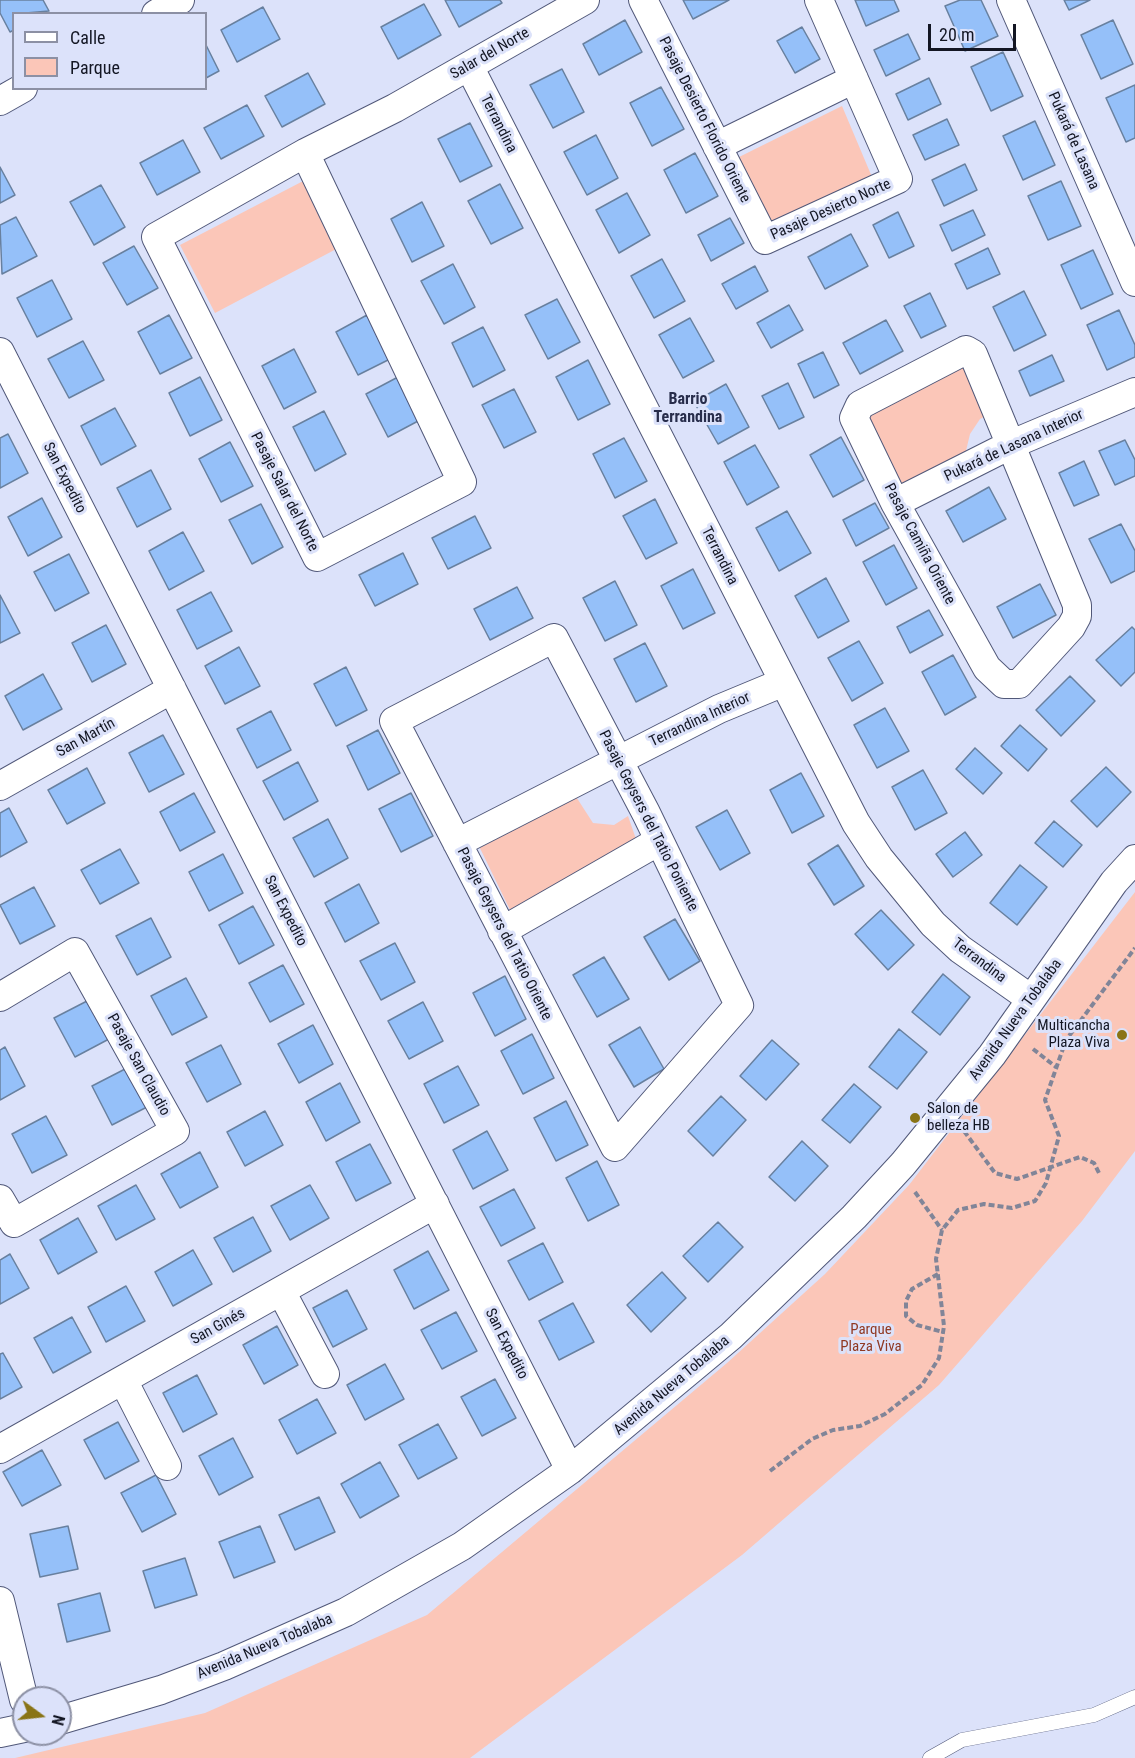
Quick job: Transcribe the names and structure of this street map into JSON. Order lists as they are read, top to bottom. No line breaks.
{"streets":{"street":["Salar del Norte","Pasaje Desierto Florido Oriente","Terrandina","Pukará de Lasana","Pasaje Desierto Norte","Pukará de Lasana Interior","San Expedito","Pasaje Salar del Norte","Pasaje Camiña Oriente","Terrandina Interior","San Martín","Pasaje Geysers del Tatio Poniente","Pasaje Geysers del Tatio Oriente","Avenida Nueva Tobalaba","Pasaje San Claudio","San Ginés"]},"crossings":[["Salar del Norte","Terrandina"],["Salar del Norte","Pasaje Salar del Norte"],["Pasaje Desierto Florido Oriente","Pasaje Desierto Norte"],["Terrandina","Terrandina Interior"],["Terrandina","Avenida Nueva Tobalaba"],["Pukará de Lasana Interior","Pasaje Camiña Oriente"],["San Expedito","San Martín"],["San Expedito","Avenida Nueva Tobalaba"],["San Expedito","San Ginés"],["Terrandina Interior","Pasaje Geysers del Tatio Poniente"],["Terrandina Interior","Pasaje Geysers del Tatio Oriente"],["Pasaje Geysers del Tatio Poniente","Pasaje Geysers del Tatio Oriente"]],"districts":["Barrio Terrandina"],"parks":["Parque Plaza Viva"],"places":["Multicancha Plaza Viva","Salon de belleza HB"],"legend":["Calle","Parque"],"scale_bar":"20 m","north":"right"}
